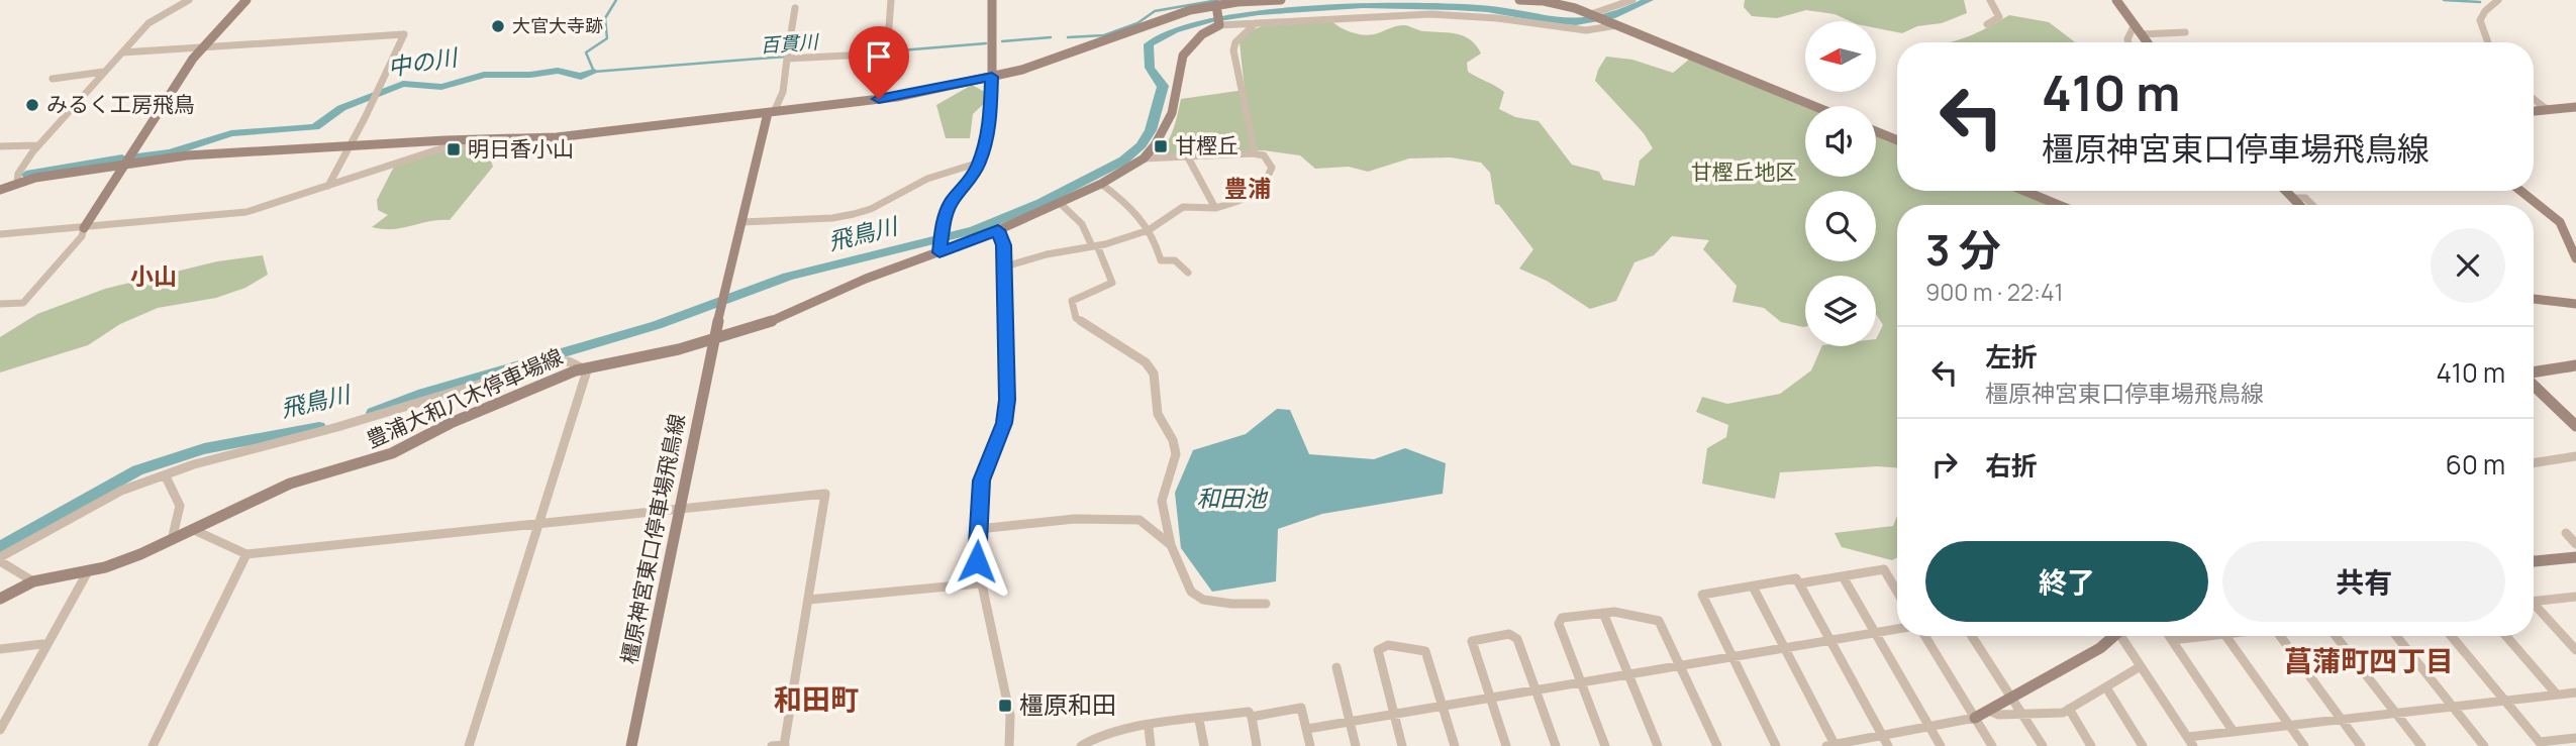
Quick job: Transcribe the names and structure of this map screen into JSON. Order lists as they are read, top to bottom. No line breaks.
{"streets":{"main road":["豊浦大和八木停車場線","橿原神宮東口停車場飛鳥線"]},"crossings":[["豊浦大和八木停車場線","橿原神宮東口停車場飛鳥線"]],"districts":["豊浦","小山","菖蒲町四丁目","和田町"],"water":["百貫川","中の川","飛鳥川","和田池"],"parks":["甘樫丘地区"],"places":{"other":["大官大寺跡","みるく工房飛鳥"],"transit":["甘樫丘","明日香小山","橿原和田"]},"north":"left","page":{"turn":["410 m","橿原神宮東口停車場飛鳥線"],"heading":["3 分","900 m · 22:41"],"list":[{"name":"左折","note":"橿原神宮東口停車場飛鳥線","value":"410 m"},{"name":"右折","value":"60 m"}],"buttons":["終了","共有"]}}
